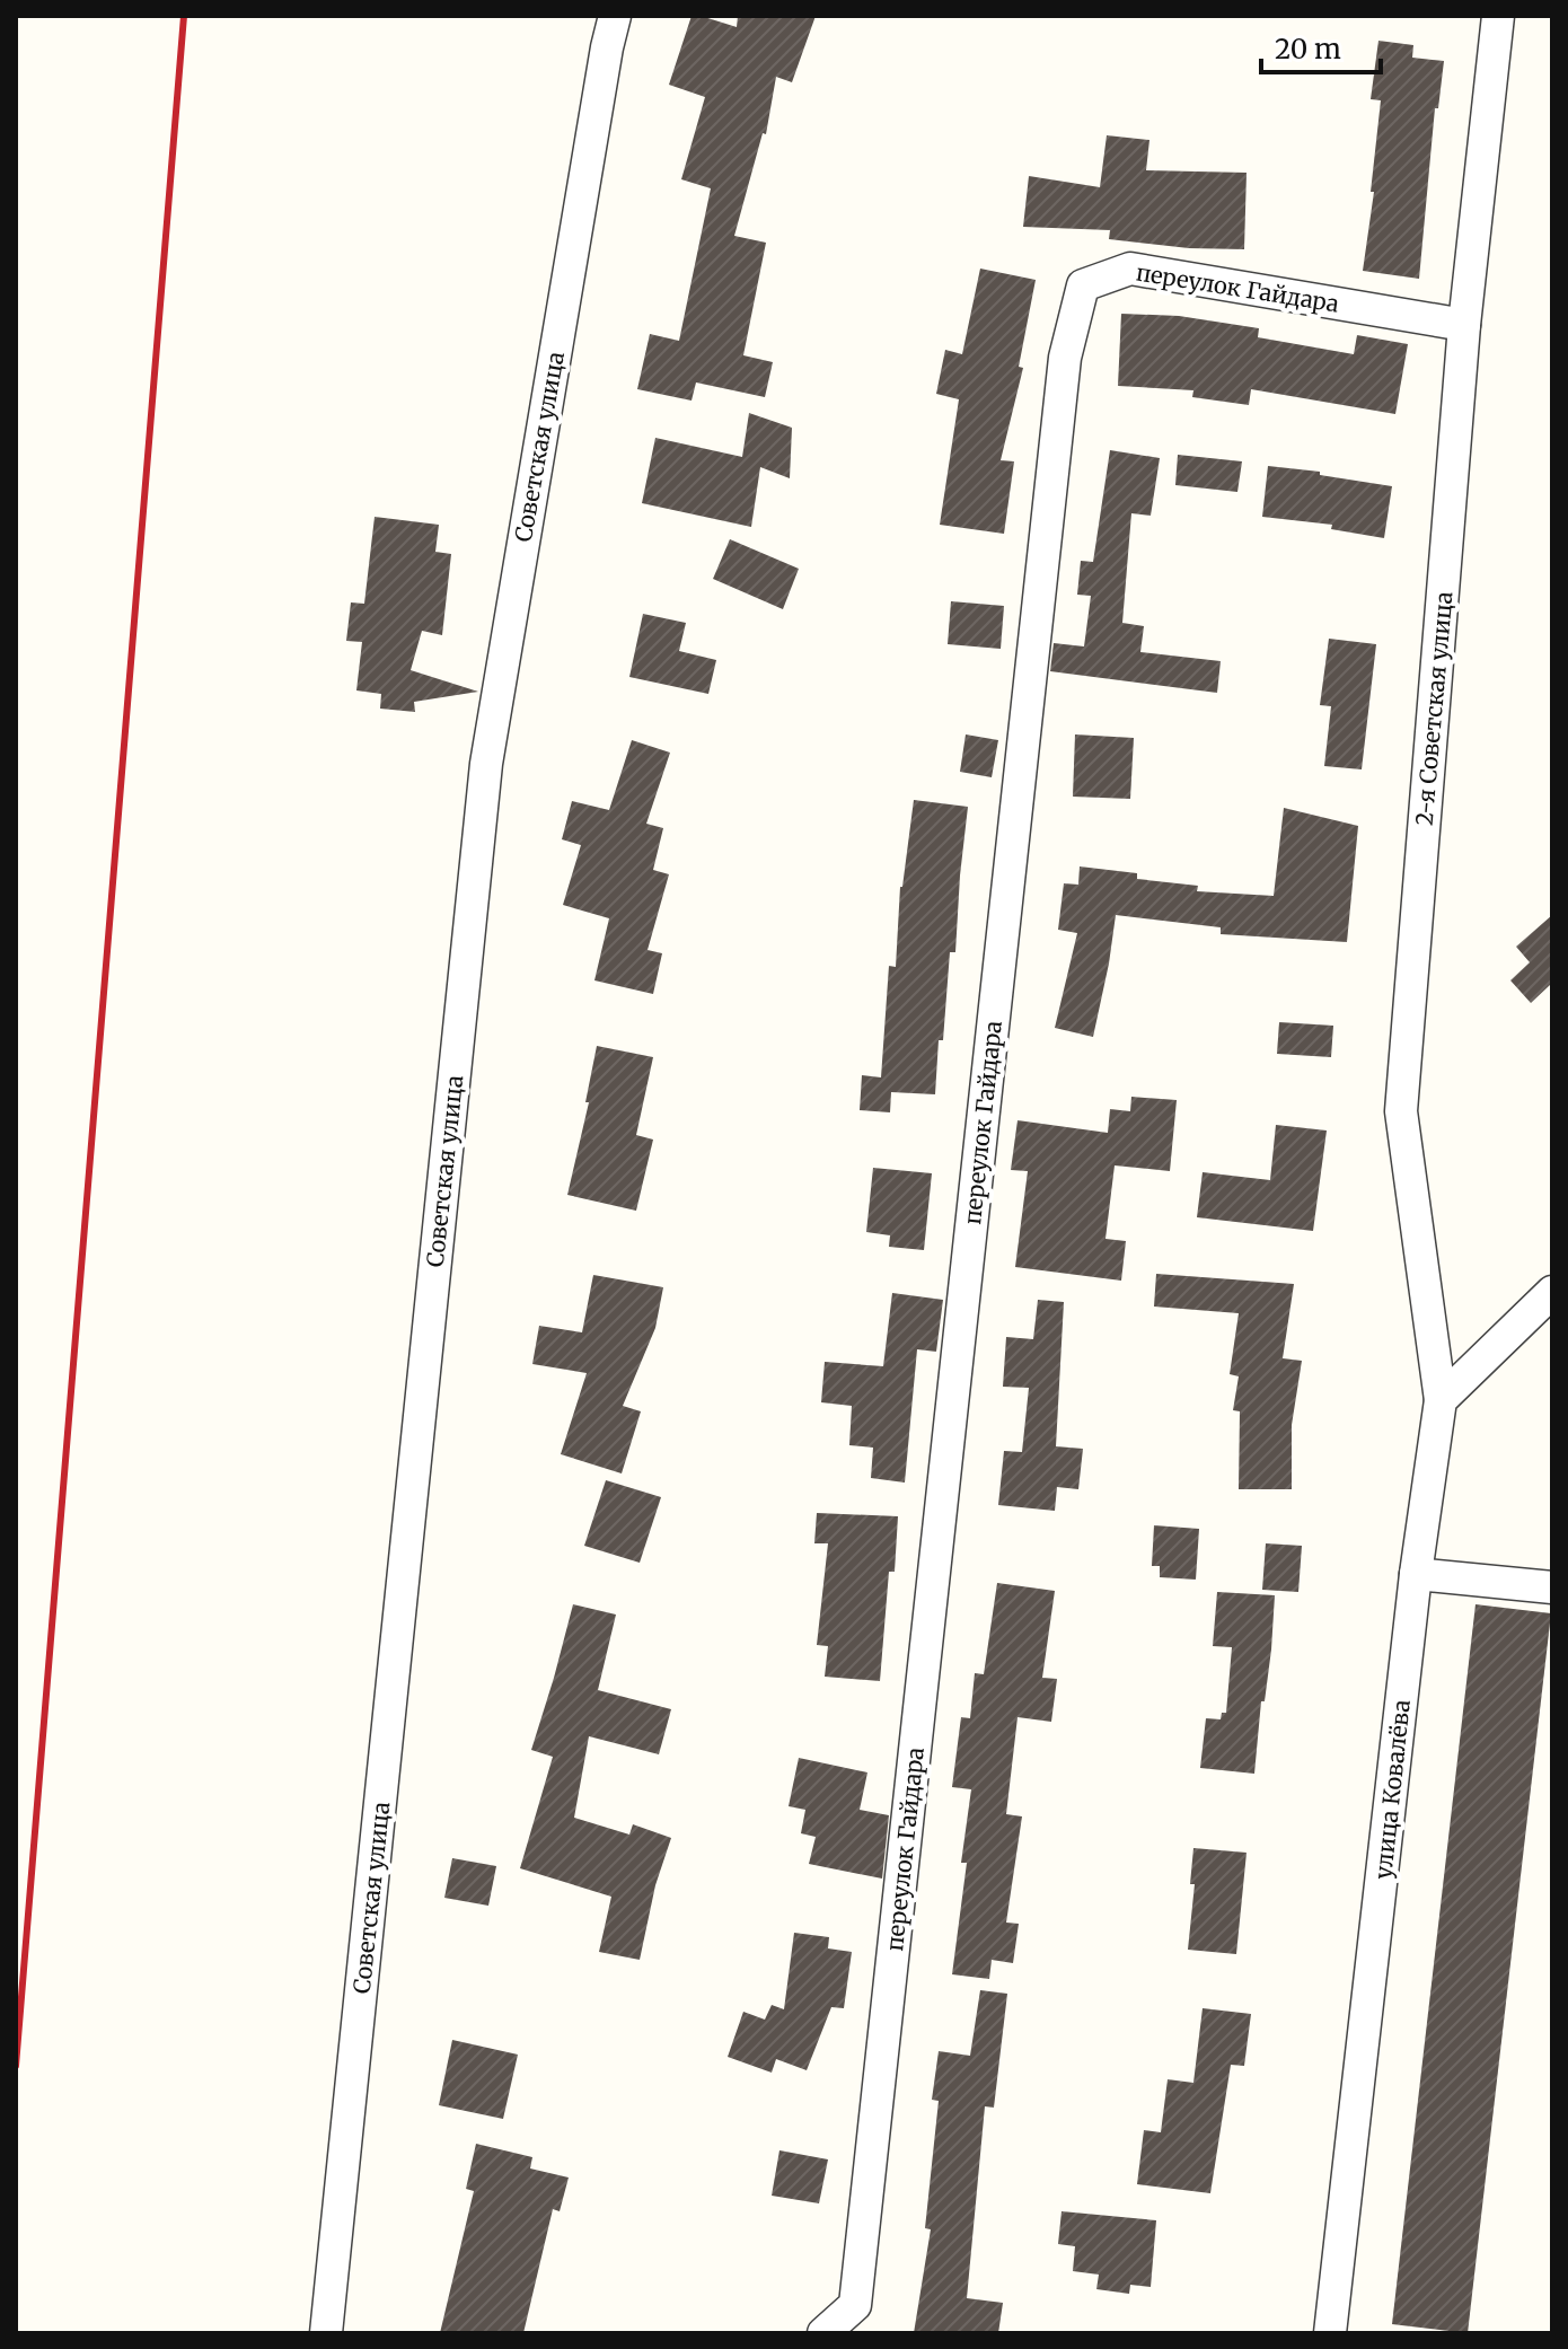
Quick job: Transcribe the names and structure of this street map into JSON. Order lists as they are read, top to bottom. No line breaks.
{"streets":{"street":["переулок Гайдара","Советская улица","2-я Советская улица","улица Ковалёва"]},"crossings":[["переулок Гайдара","2-я Советская улица"],["2-я Советская улица","улица Ковалёва"]],"scale_bar":"20 m"}
